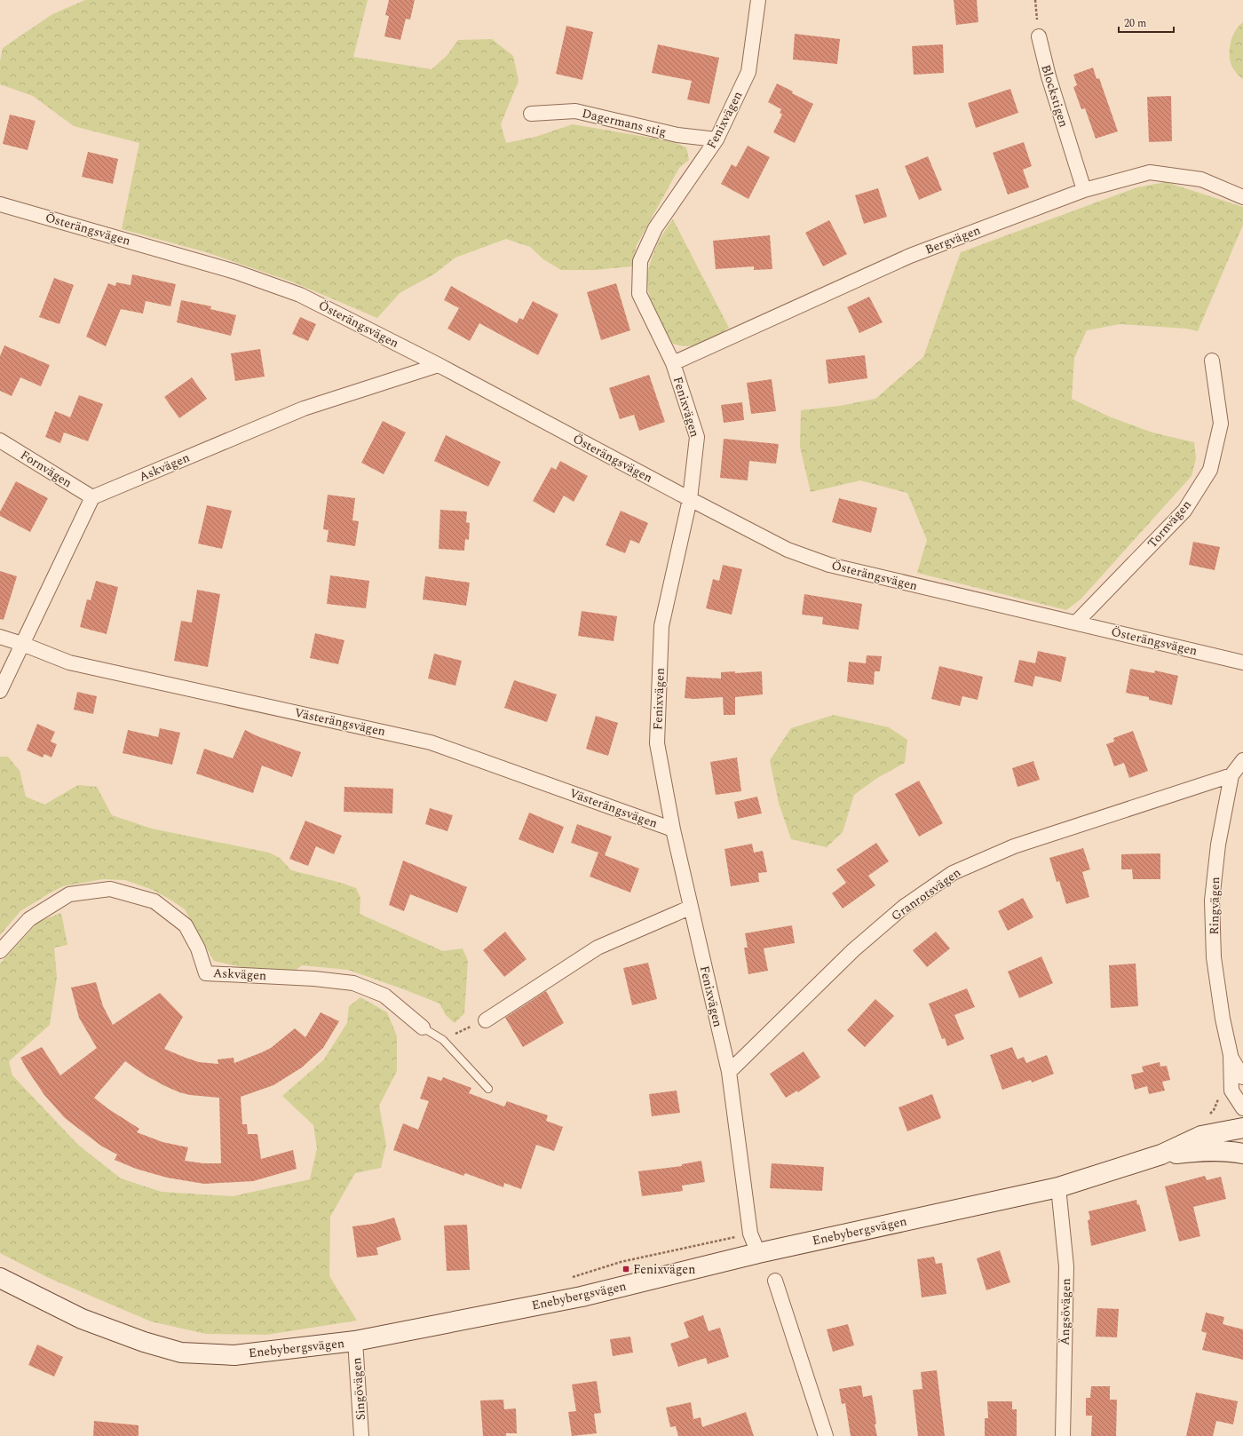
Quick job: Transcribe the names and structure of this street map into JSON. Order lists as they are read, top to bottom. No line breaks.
{"streets":{"main road":["Enebybergsvägen"],"street":["Blockstigen","Fenixvägen","Dagermans stig","Österängsvägen","Bergvägen","Askvägen","Fornvägen","Tornvägen","Västerängsvägen","Granrotsvägen","Ringvägen","Ängsövägen","Singövägen"]},"crossings":[["Blockstigen","Bergvägen"],["Fenixvägen","Dagermans stig"],["Fenixvägen","Österängsvägen"],["Fenixvägen","Bergvägen"],["Fenixvägen","Västerängsvägen"],["Fenixvägen","Granrotsvägen"],["Fenixvägen","Enebybergsvägen"],["Österängsvägen","Askvägen"],["Österängsvägen","Tornvägen"],["Askvägen","Fornvägen"],["Granrotsvägen","Ringvägen"],["Enebybergsvägen","Ängsövägen"],["Enebybergsvägen","Singövägen"]],"places":{"transit":["Fenixvägen"]},"scale_bar":"20 m"}
